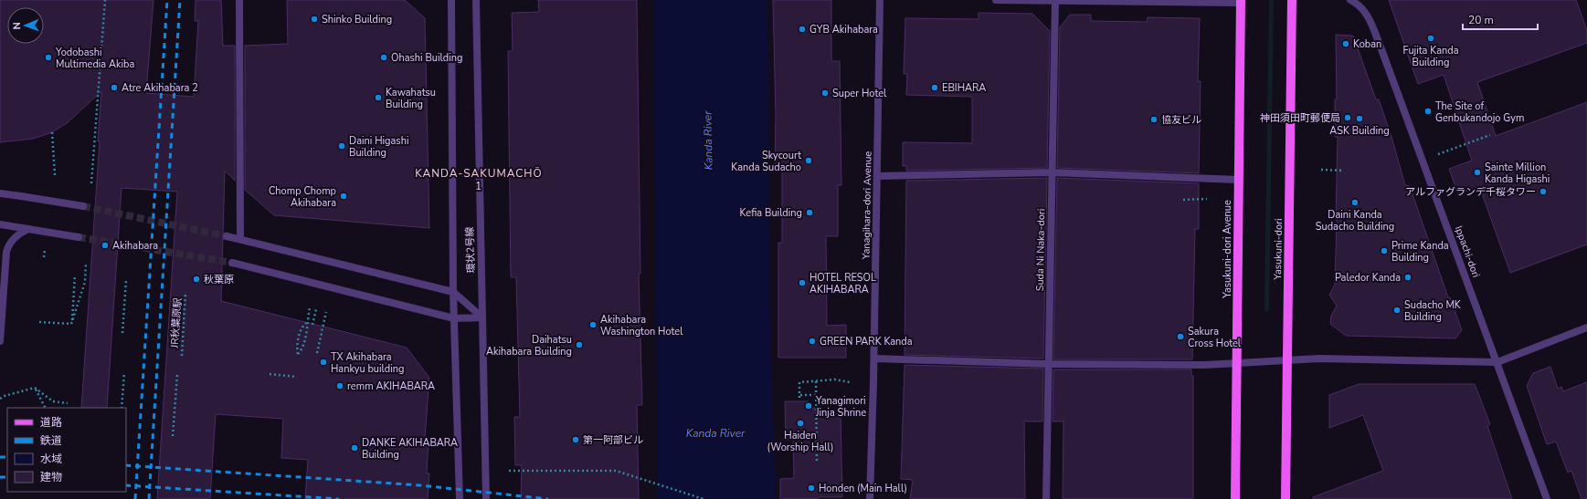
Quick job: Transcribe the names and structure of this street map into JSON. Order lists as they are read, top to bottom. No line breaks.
{"streets":{"main road":["Yasukuni-dori Avenue","Yasukuni-dori"],"street":["Yanagihara-dori Avenue","環状2号線","Suda Ni Naka-dori","Ippachi-dori"],"path":["JR秋葉原駅"]},"districts":["KANDA-SAKUMACHŌ 1"],"water":["Kanda River"],"places":["Shinko Building","GYB Akihabara","Fujita Kanda Building","Koban","Yodobashi Multimedia Akiba","Ohashi Building","Atre Akihabara 2","EBIHARA","Super Hotel","Kawahatsu Building","The Site of Genbukandojo Gym","神田須田町郵便局","ASK Building","協友ビル","Daini Higashi Building","Skycourt Kanda Sudacho","Sainte Million Kanda Higashi","アルファグランデ千桜タワー","Chomp Chomp Akihabara","Daini Kanda Sudacho Building","Kefia Building","Akihabara","Prime Kanda Building","Paledor Kanda","秋葉原","HOTEL RESOL AKIHABARA","Sudacho MK Building","Akihabara Washington Hotel","Sakura Cross Hotel","GREEN PARK Kanda","Daihatsu Akihabara Building","TX Akihabara Hankyu building","remm AKIHABARA","Yanagimori Jinja Shrine","Haiden (Worship Hall)","第一阿部ビル","DANKE AKIHABARA Building","Honden (Main Hall)"],"legend":["道路","鉄道","水域","建物"],"scale_bar":"20 m","north":"left"}
